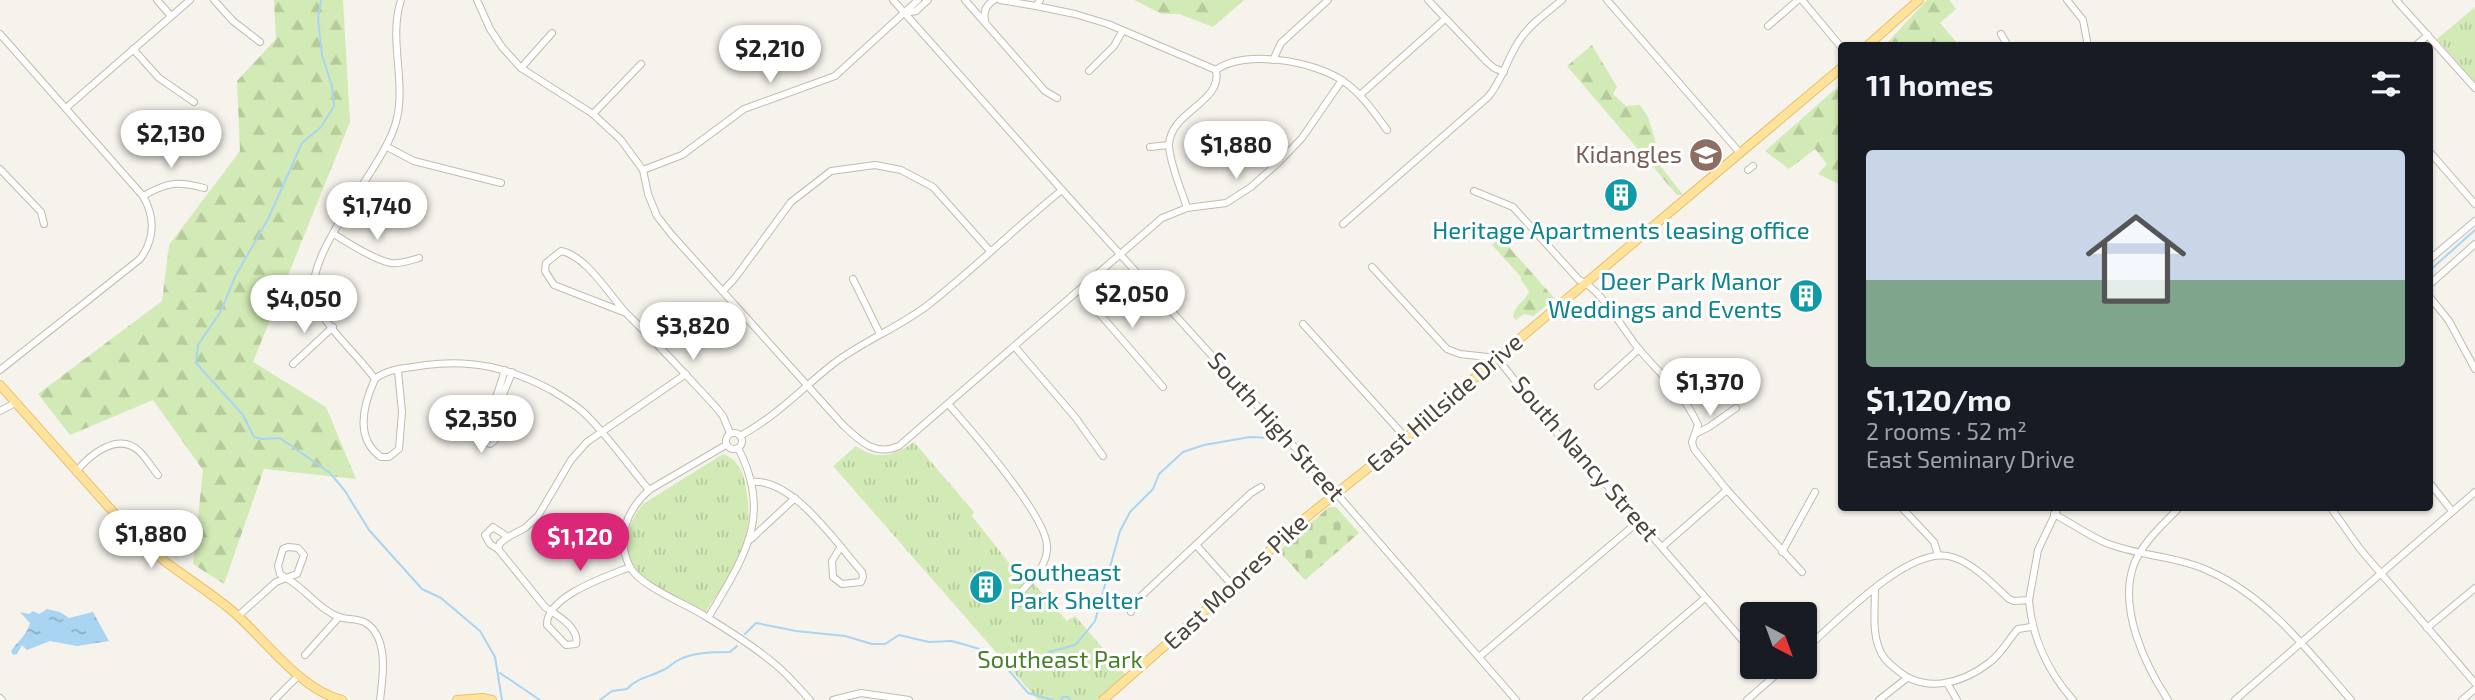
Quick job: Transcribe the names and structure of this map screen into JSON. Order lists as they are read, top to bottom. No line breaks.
{"streets":{"main road":["East Hillside Drive","East Moores Pike"],"street":["South High Street","South Nancy Street"]},"crossings":[["East Hillside Drive","South High Street"],["East Hillside Drive","South Nancy Street"],["East Hillside Drive","East Moores Pike"],["South High Street","East Moores Pike"]],"parks":["Southeast Park"],"places":{"school or university":["Kidangles"],"building":["Heritage Apartments leasing office","Deer Park Manor Weddings and Events","Southeast Park Shelter"]},"north":"bottom right","page":{"price":["$2,210","$2,130","$1,880","$1,740","$2,050","$4,050","$3,820","$1,370","$2,350","$1,880","$1,120"],"heading":"11 homes","list":[{"name":"$1,120/mo","note":"2 rooms · 52 m² · East Seminary Drive"}]}}
